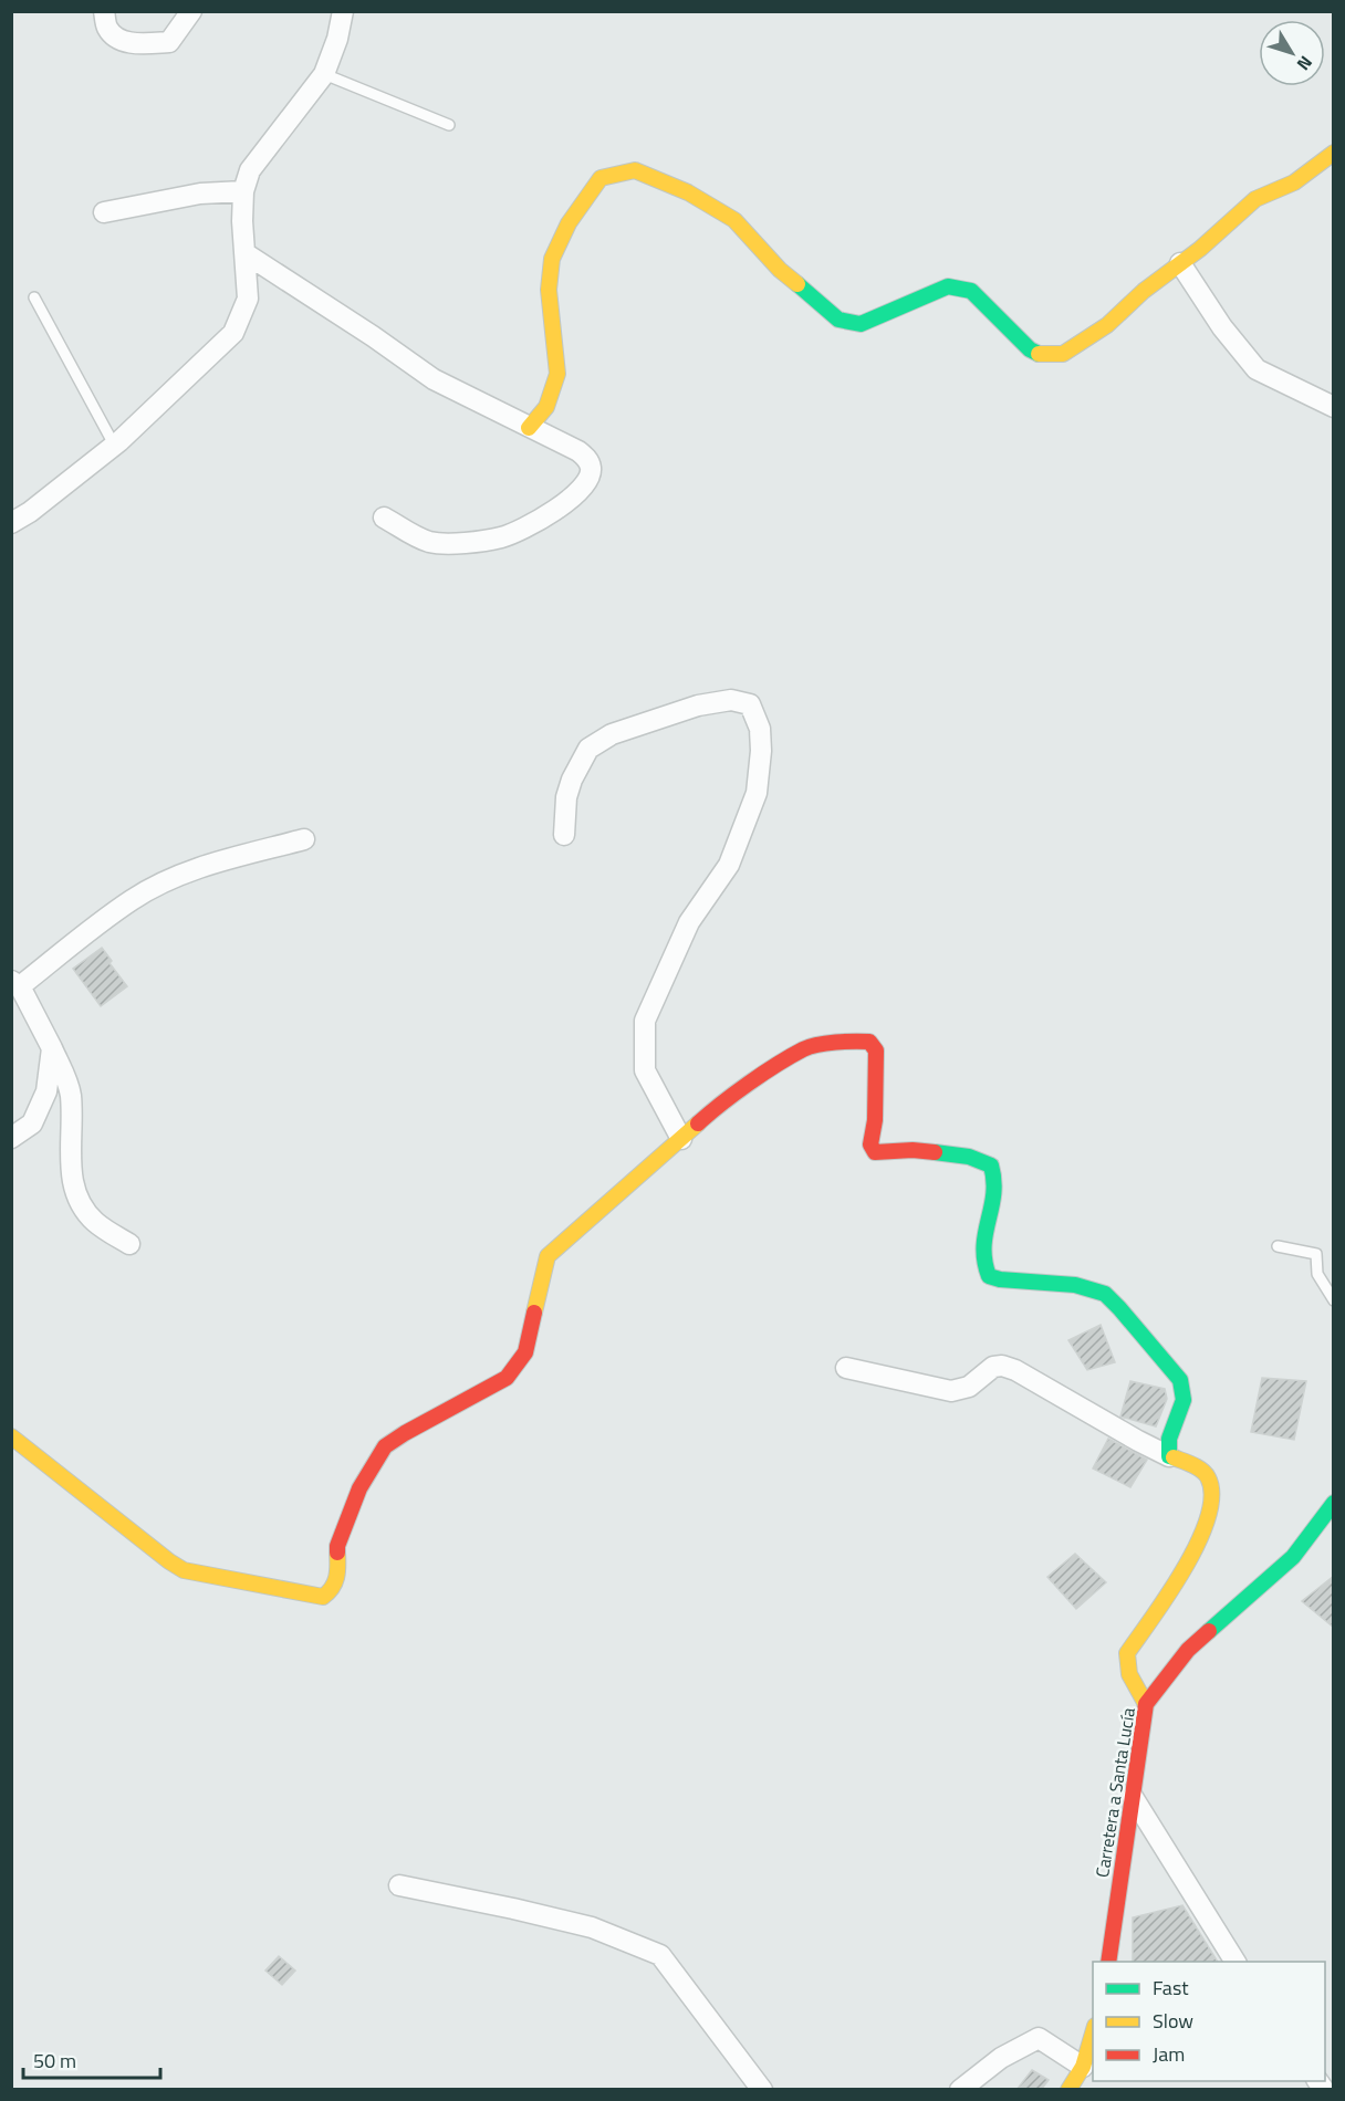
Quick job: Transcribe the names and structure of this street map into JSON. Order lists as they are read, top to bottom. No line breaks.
{"streets":{"street":["Carretera a Santa Lucía"]},"legend":["Fast","Slow","Jam"],"scale_bar":"50 m","north":"bottom right"}
